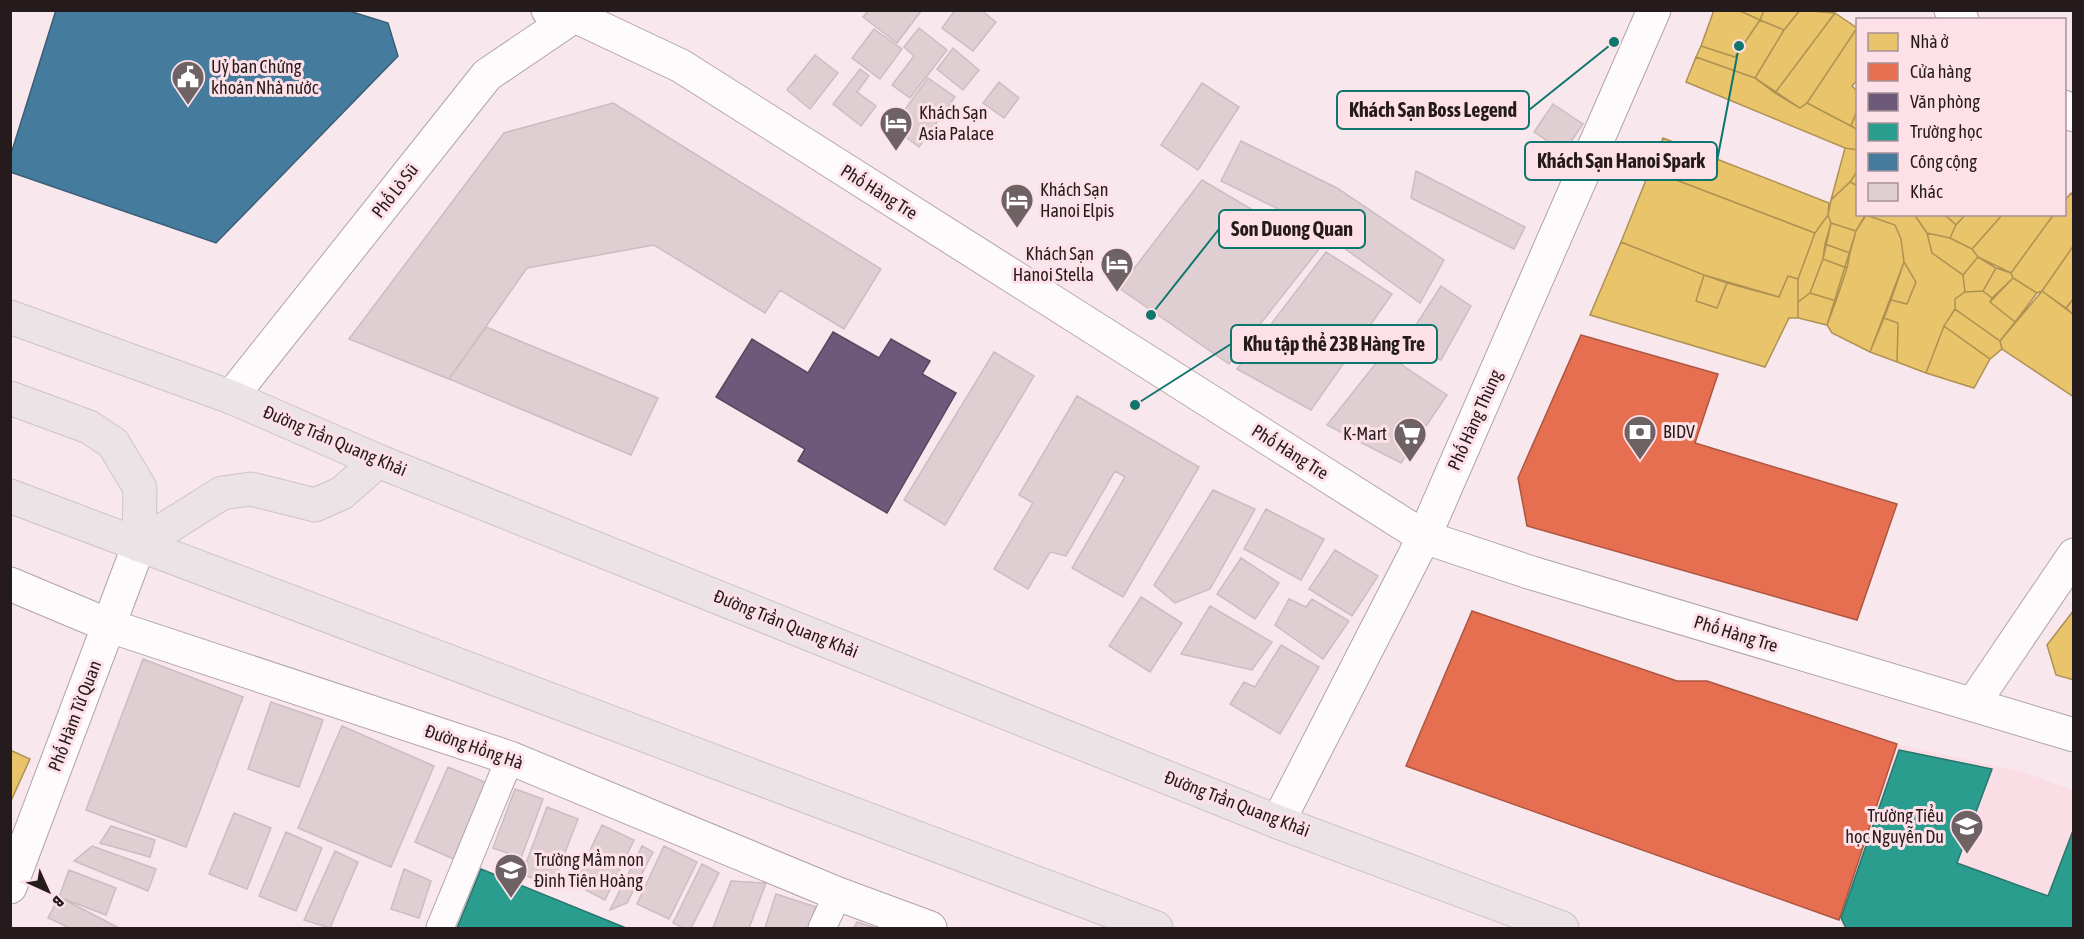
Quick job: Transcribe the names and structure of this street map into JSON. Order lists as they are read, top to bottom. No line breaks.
{"streets":{"main road":["Đường Trần Quang Khải"],"street":["Phố Lò Sũ","Phố Hàng Tre","Phố Hàng Thùng","Phố Hàm Tử Quan","Đường Hồng Hà"]},"crossings":[["Phố Lò Sũ","Phố Hàng Tre"],["Phố Lò Sũ","Đường Trần Quang Khải"],["Phố Hàng Tre","Phố Hàng Thùng"],["Phố Hàng Thùng","Đường Trần Quang Khải"],["Phố Hàm Tử Quan","Đường Hồng Hà"]],"places":{"other":["Khách Sạn Boss Legend","Khách Sạn Hanoi Spark","Son Duong Quan","Khu tập thể 23B Hàng Tre"],"public building":["Uỷ ban Chứng khoán Nhà nước"],"hotel":["Khách Sạn Asia Palace","Khách Sạn Hanoi Elpis","Khách Sạn Hanoi Stella"],"bank":["BIDV"],"supermarket":["K-Mart"],"school or university":["Trường Tiểu học Nguyễn Du","Trường Mầm non Đinh Tiên Hoàng"]},"legend":["Nhà ở","Cửa hàng","Văn phòng","Trường học","Công cộng","Khác"],"north":"bottom right"}
